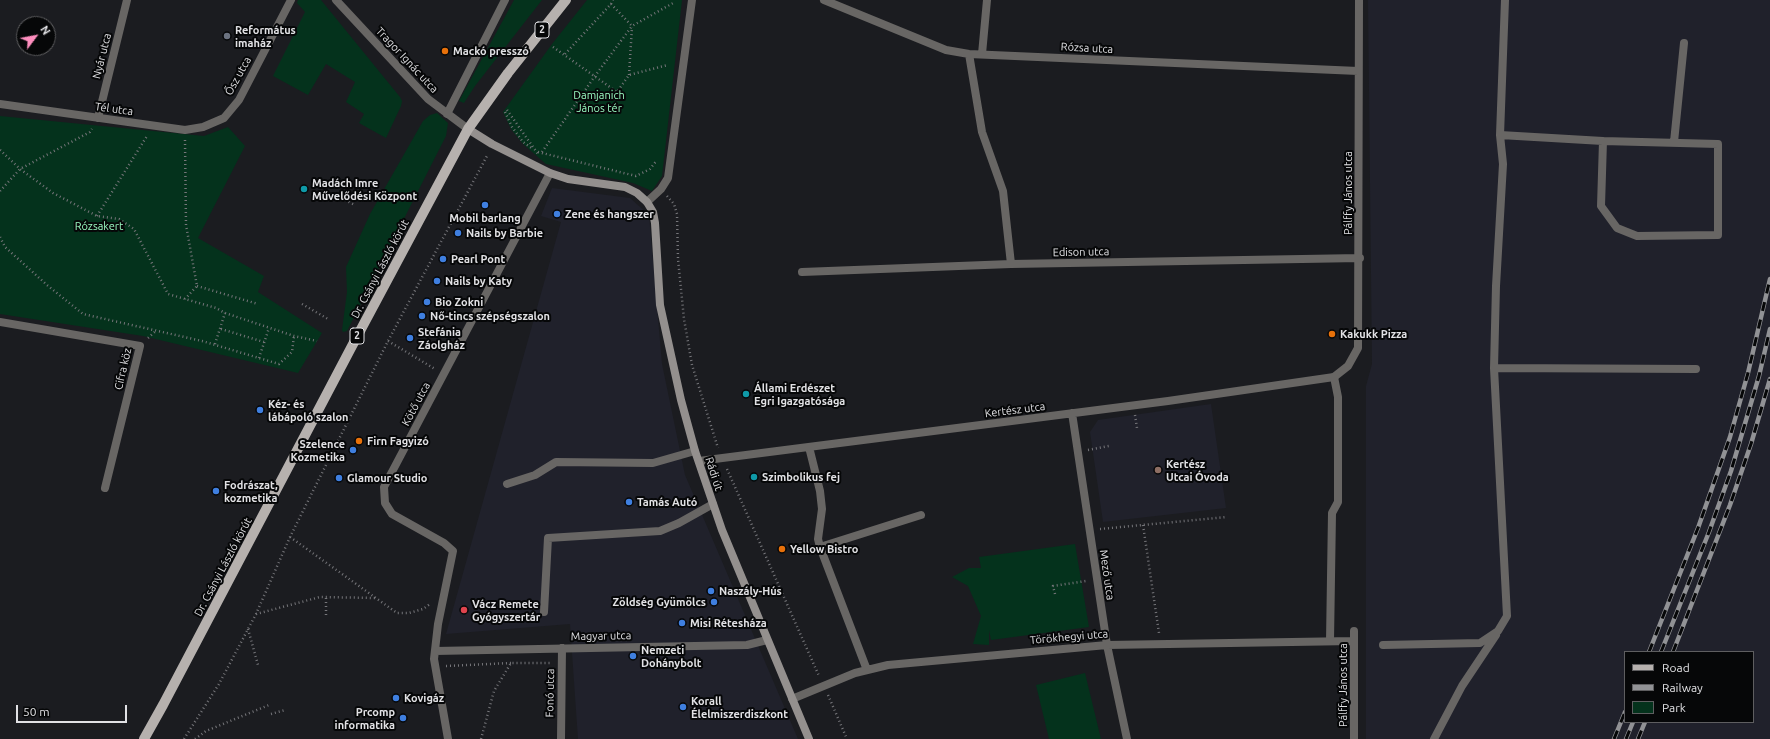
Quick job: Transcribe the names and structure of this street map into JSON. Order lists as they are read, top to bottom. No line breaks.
{"streets":{"main road":["2","Dr. Csányi László körút"],"street":["Rózsa utca","Nyár utca","Tragor Ignác utca","Ősz utca","Tél utca","Pálffy János utca","Edison utca","Cifra köz","Kötő utca","Kertész utca","Rádi út","Mező utca","Magyar utca","Törökhegyi utca","Fonó utca"]},"crossings":[["2","Tragor Ignác utca"],["2","Dr. Csányi László körút"],["Rózsa utca","Pálffy János utca"],["Nyár utca","Tél utca"],["Tragor Ignác utca","Dr. Csányi László körút"],["Ősz utca","Tél utca"],["Pálffy János utca","Edison utca"],["Pálffy János utca","Kertész utca"],["Pálffy János utca","Törökhegyi utca"],["Kötő utca","Magyar utca"],["Kertész utca","Rádi út"],["Kertész utca","Mező utca"],["Rádi út","Magyar utca"],["Rádi út","Törökhegyi utca"],["Mező utca","Törökhegyi utca"],["Magyar utca","Fonó utca"]],"parks":["Damjanich János tér","Rózsakert"],"places":["Református imaház","Mackó presszó","Madách Imre Művelődési Központ","Mobil barlang","Zene és hangszer","Nails by Barbie","Pearl Pont","Nails by Katy","Bio Zokni","Nő-tincs szépségszalon","Kakukk Pizza","Stefánia Záolgház","Állami Erdészet Egri Igazgatósága","Kéz- és lábápoló szalon","Firn Fagyizó","Szelence Kozmetika","Kertész Utcai Óvoda","Szimbolikus fej","Glamour Studio","Fodrászat, kozmetika","Tamás Autó","Yellow Bistro","Naszály-Hús","Zöldség Gyümölcs","Vácz Remete Gyógyszertár","Misi Rétesháza","Nemzeti Dohánybolt","Kovigáz","Korall Élelmiszerdiszkont","Prcomp informatika"],"legend":["Road","Railway","Park"],"scale_bar":"50 m","north":"top right"}
